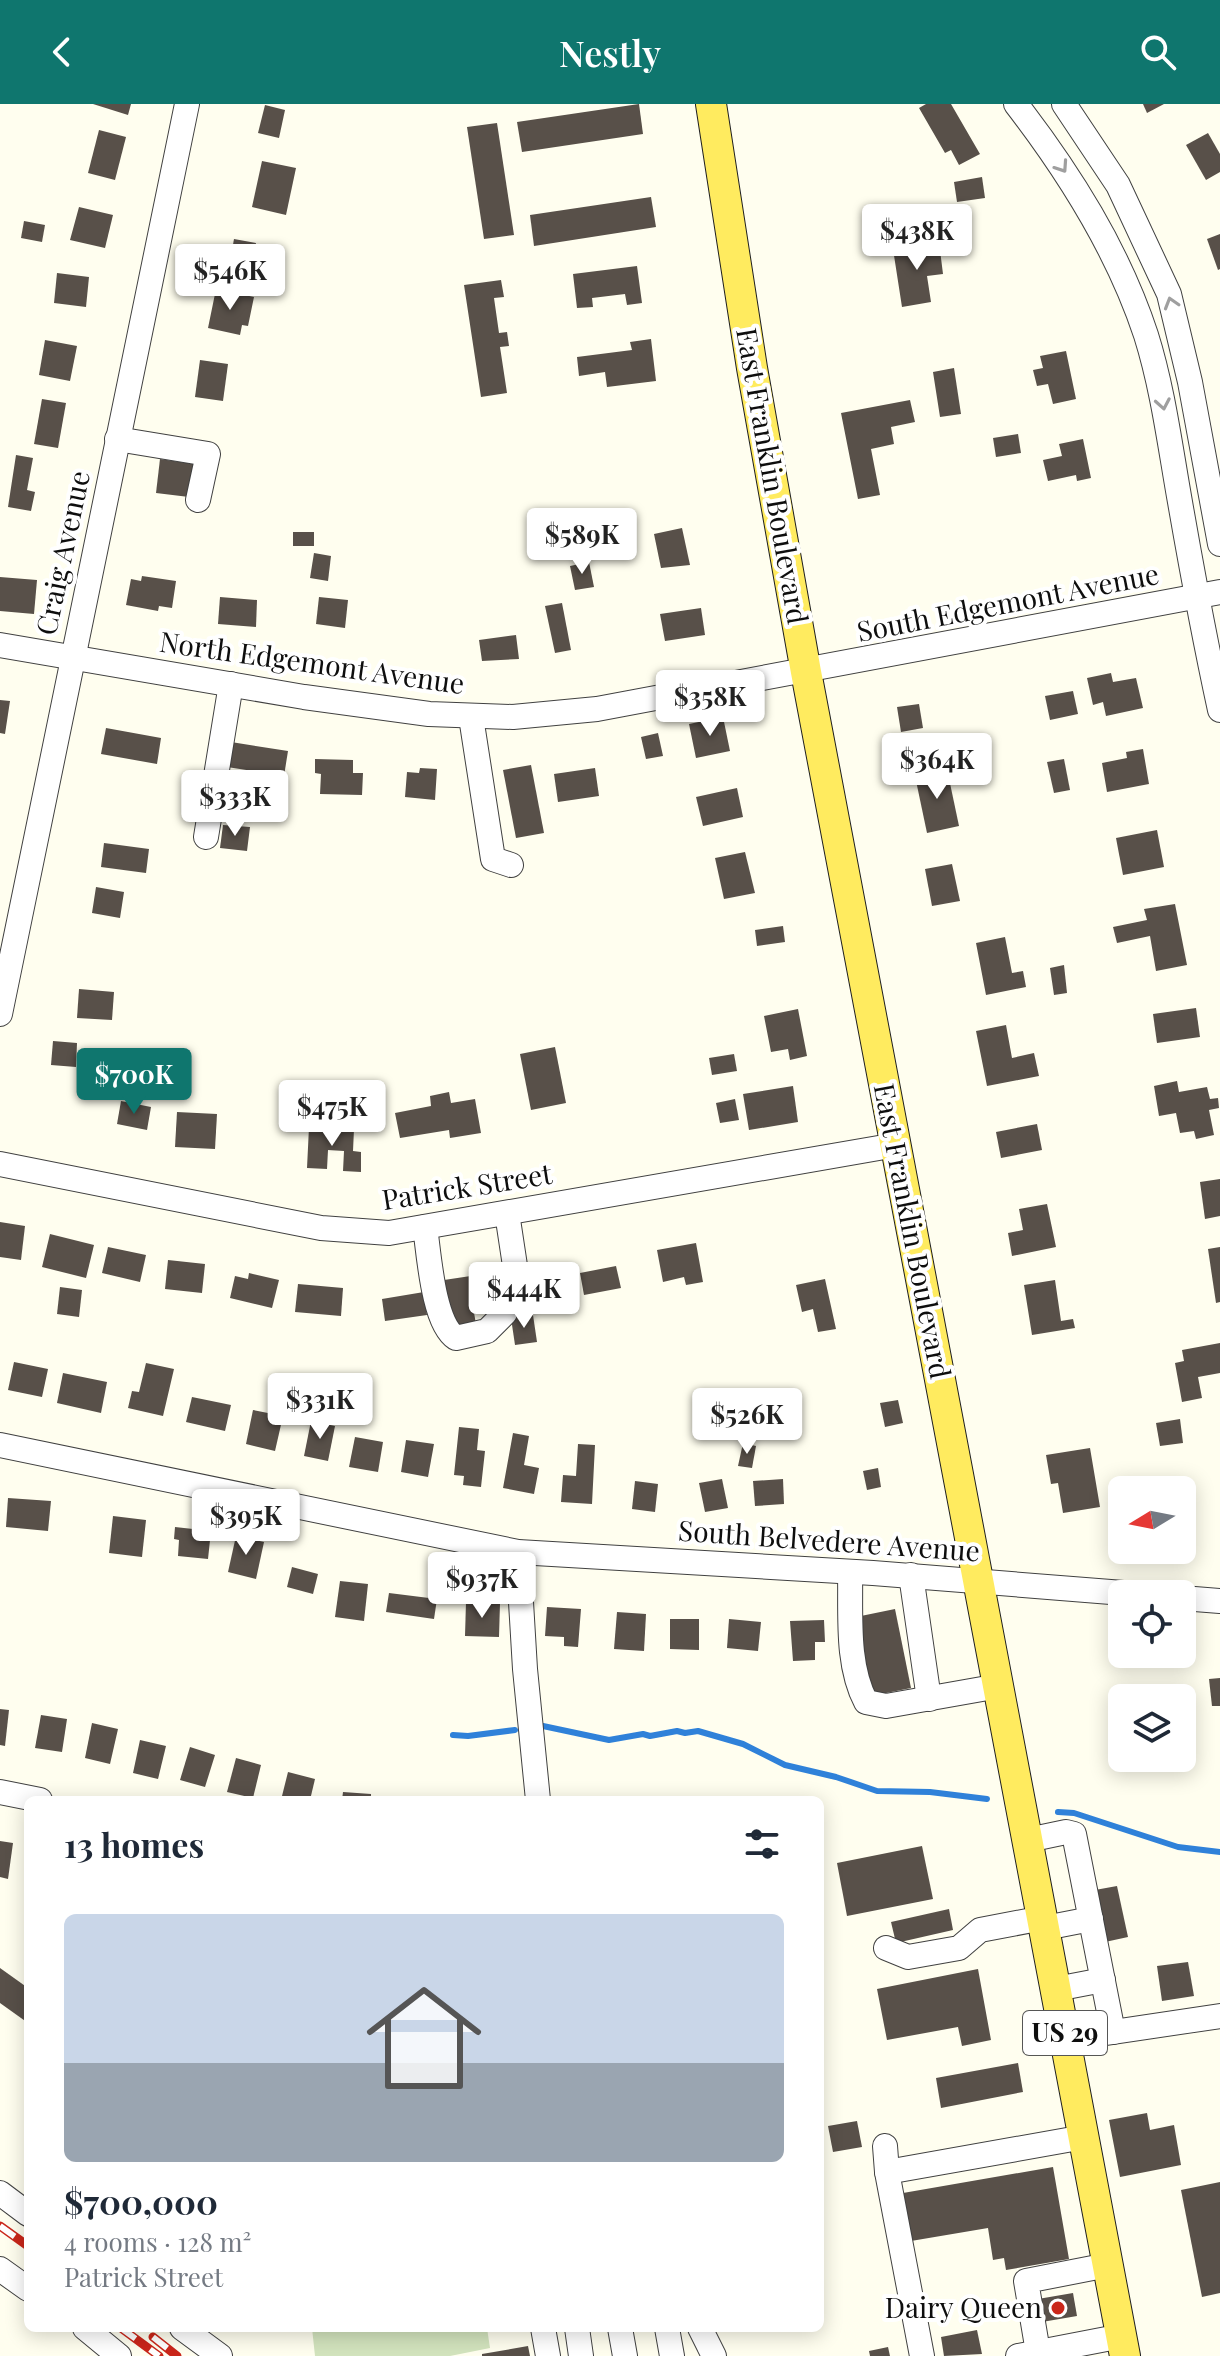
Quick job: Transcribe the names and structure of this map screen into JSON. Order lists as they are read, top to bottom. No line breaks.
{"streets":{"main road":["East Franklin Boulevard","US 29"],"street":["Craig Avenue","South Edgemont Avenue","North Edgemont Avenue","Patrick Street","South Belvedere Avenue"]},"crossings":[["East Franklin Boulevard","South Edgemont Avenue"],["East Franklin Boulevard","North Edgemont Avenue"],["East Franklin Boulevard","Patrick Street"],["East Franklin Boulevard","South Belvedere Avenue"],["Craig Avenue","North Edgemont Avenue"],["South Edgemont Avenue","North Edgemont Avenue"]],"places":["Dairy Queen"],"north":"left","page":{"header":"Nestly","price":["$438K","$546K","$589K","$358K","$364K","$333K","$700K","$475K","$444K","$331K","$526K","$395K","$937K"],"heading":"13 homes","list":[{"name":"$700,000","note":"4 rooms · 128 m² · Patrick Street"}]}}
